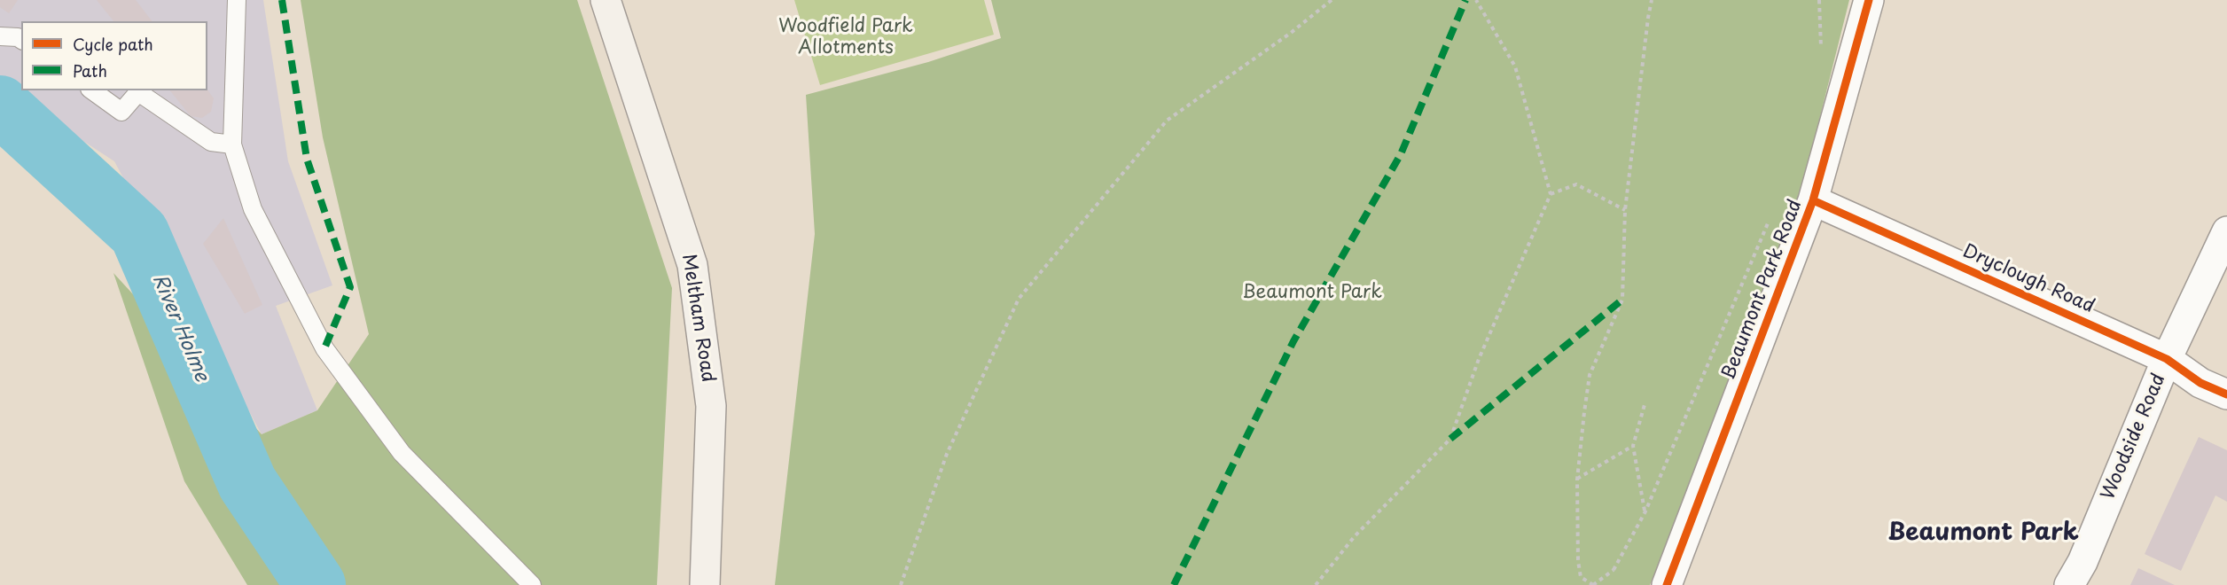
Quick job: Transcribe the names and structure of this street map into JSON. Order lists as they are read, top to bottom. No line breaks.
{"streets":{"main road":["Meltham Road"],"street":["Dryclough Road","Beaumont Park Road","Woodside Road"]},"crossings":[["Dryclough Road","Beaumont Park Road"],["Dryclough Road","Woodside Road"]],"districts":["Beaumont Park"],"water":["River Holme"],"parks":["Woodfield Park Allotments","Beaumont Park"],"legend":["Cycle path","Path"]}
